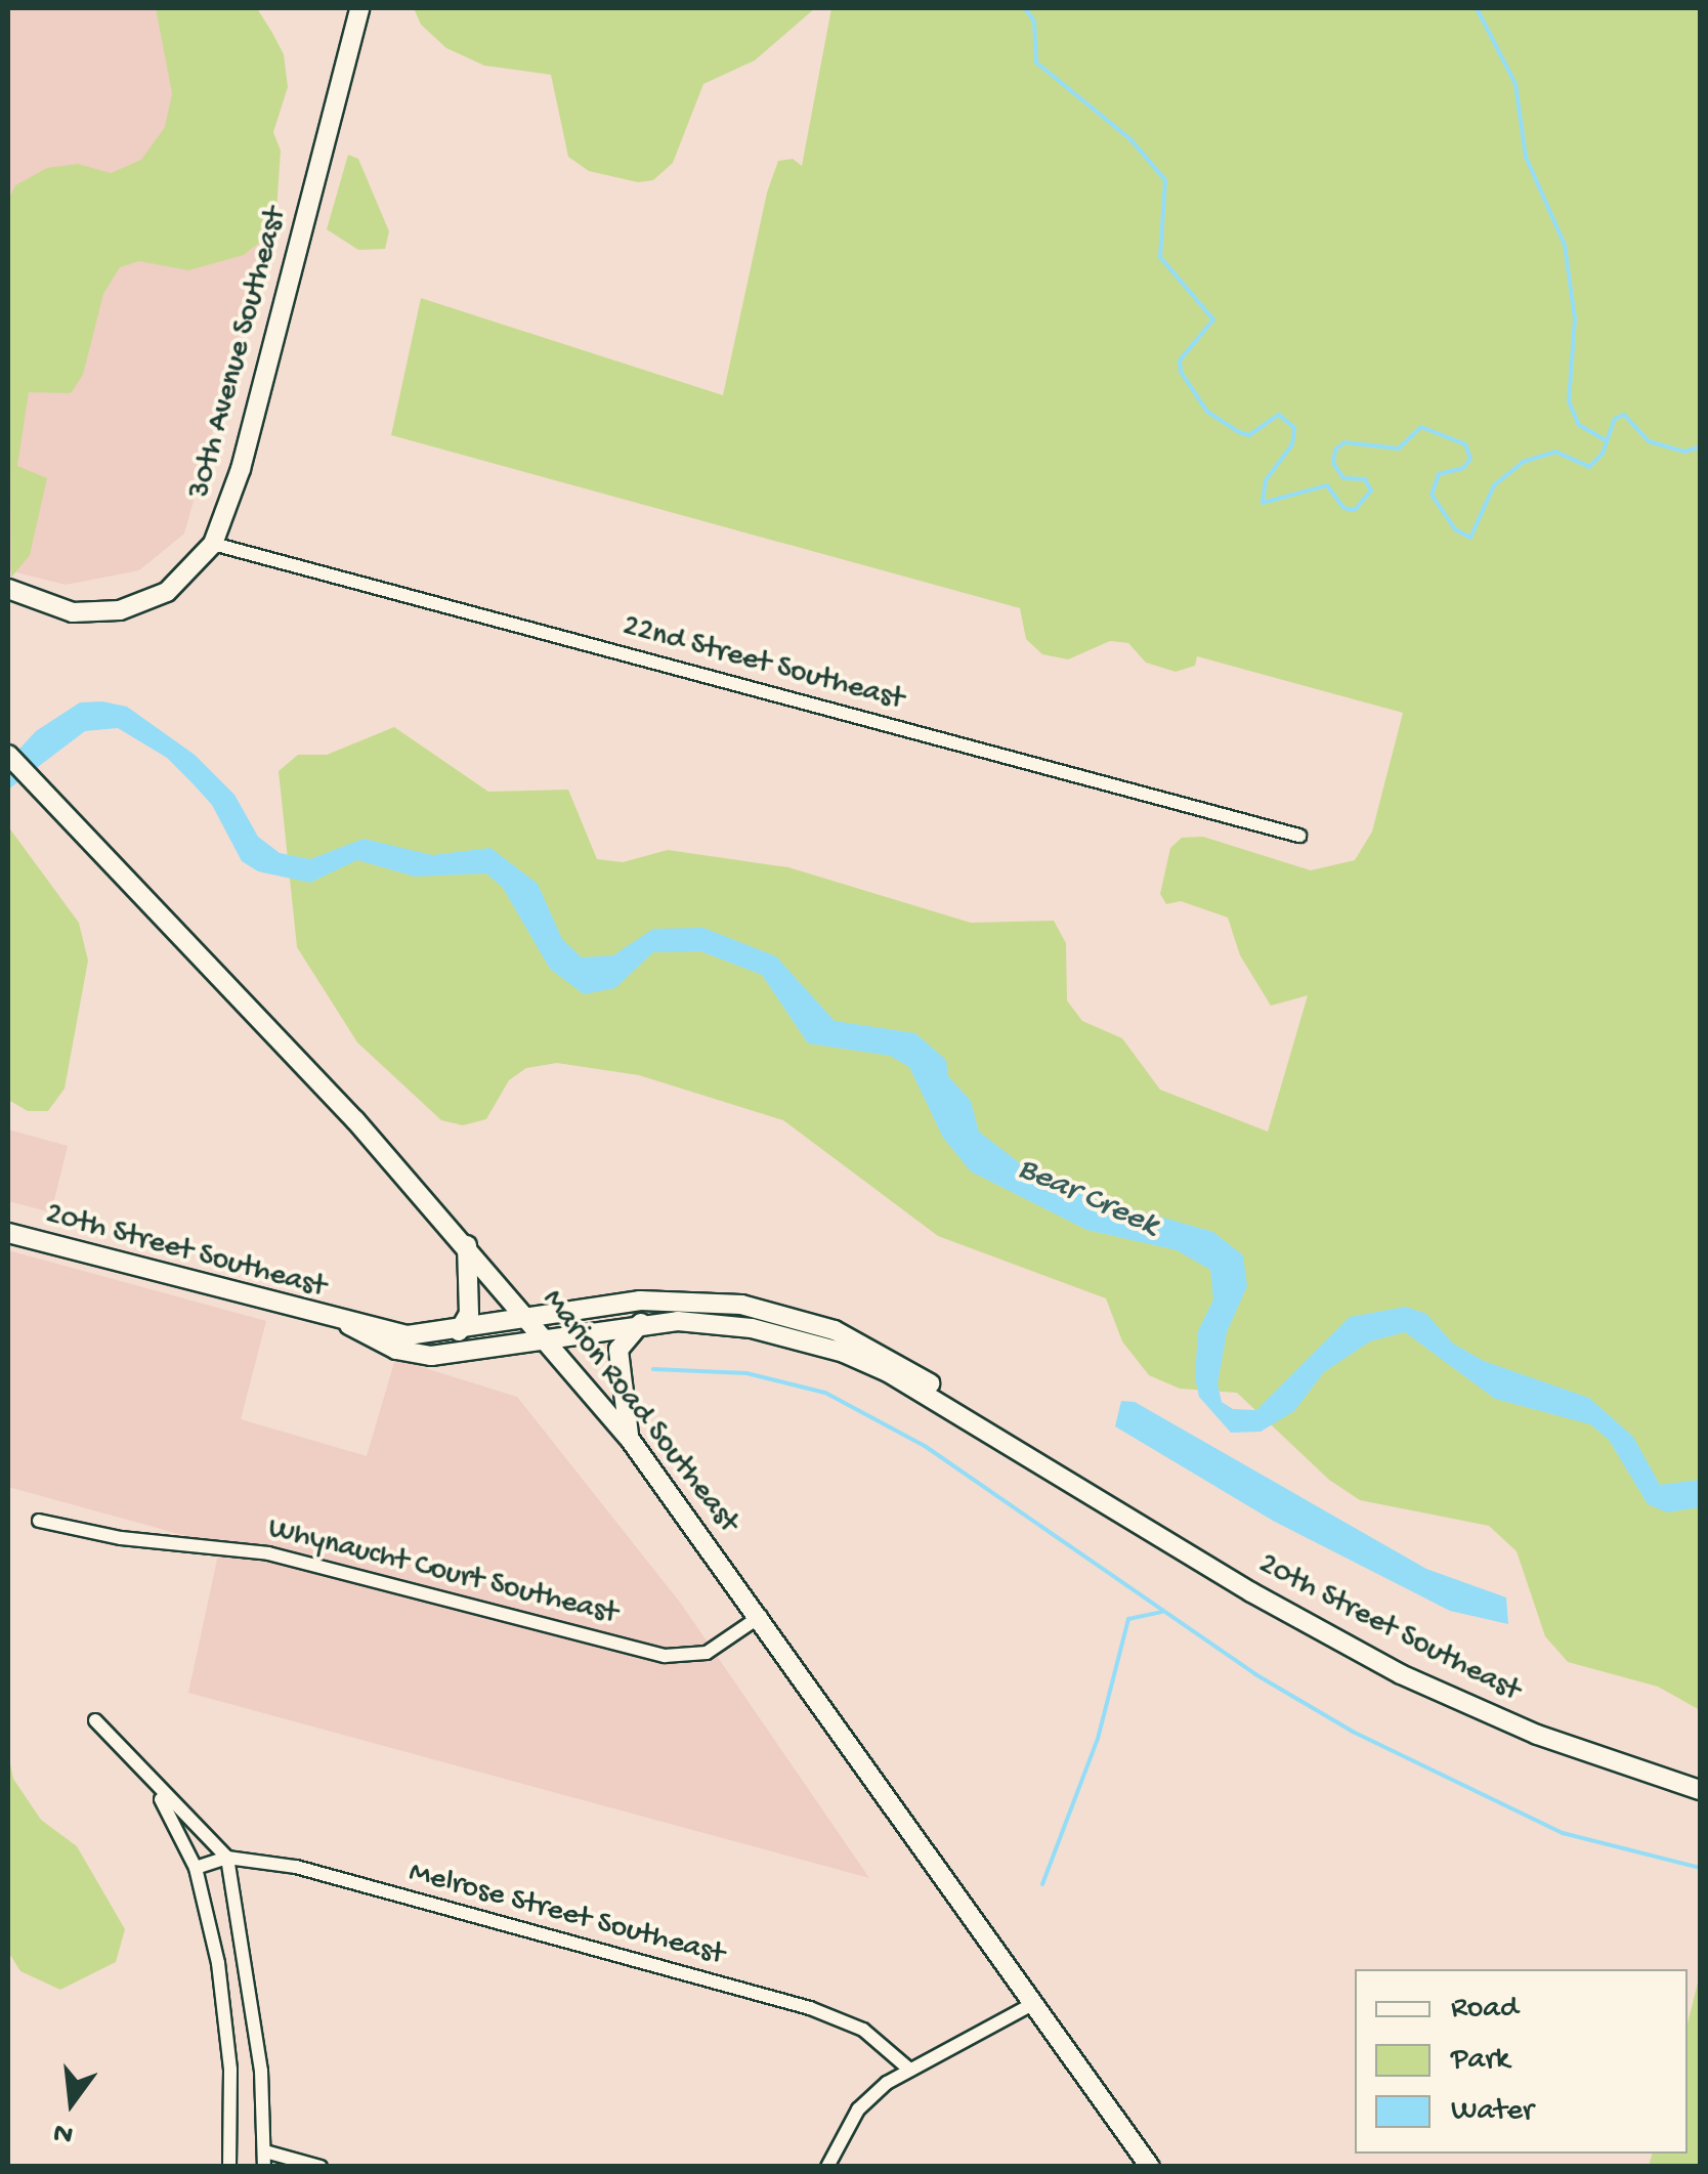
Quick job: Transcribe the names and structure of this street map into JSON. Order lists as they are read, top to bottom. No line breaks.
{"streets":{"street":["30th Avenue Southeast","22nd Street Southeast","20th Street Southeast","Marion Road Southeast","Whynaucht Court Southeast","Melrose Street Southeast"]},"crossings":[["30th Avenue Southeast","22nd Street Southeast"],["20th Street Southeast","Marion Road Southeast"],["Marion Road Southeast","Whynaucht Court Southeast"]],"water":["Bear Creek"],"legend":["Road","Park","Water"],"north":"bottom"}
